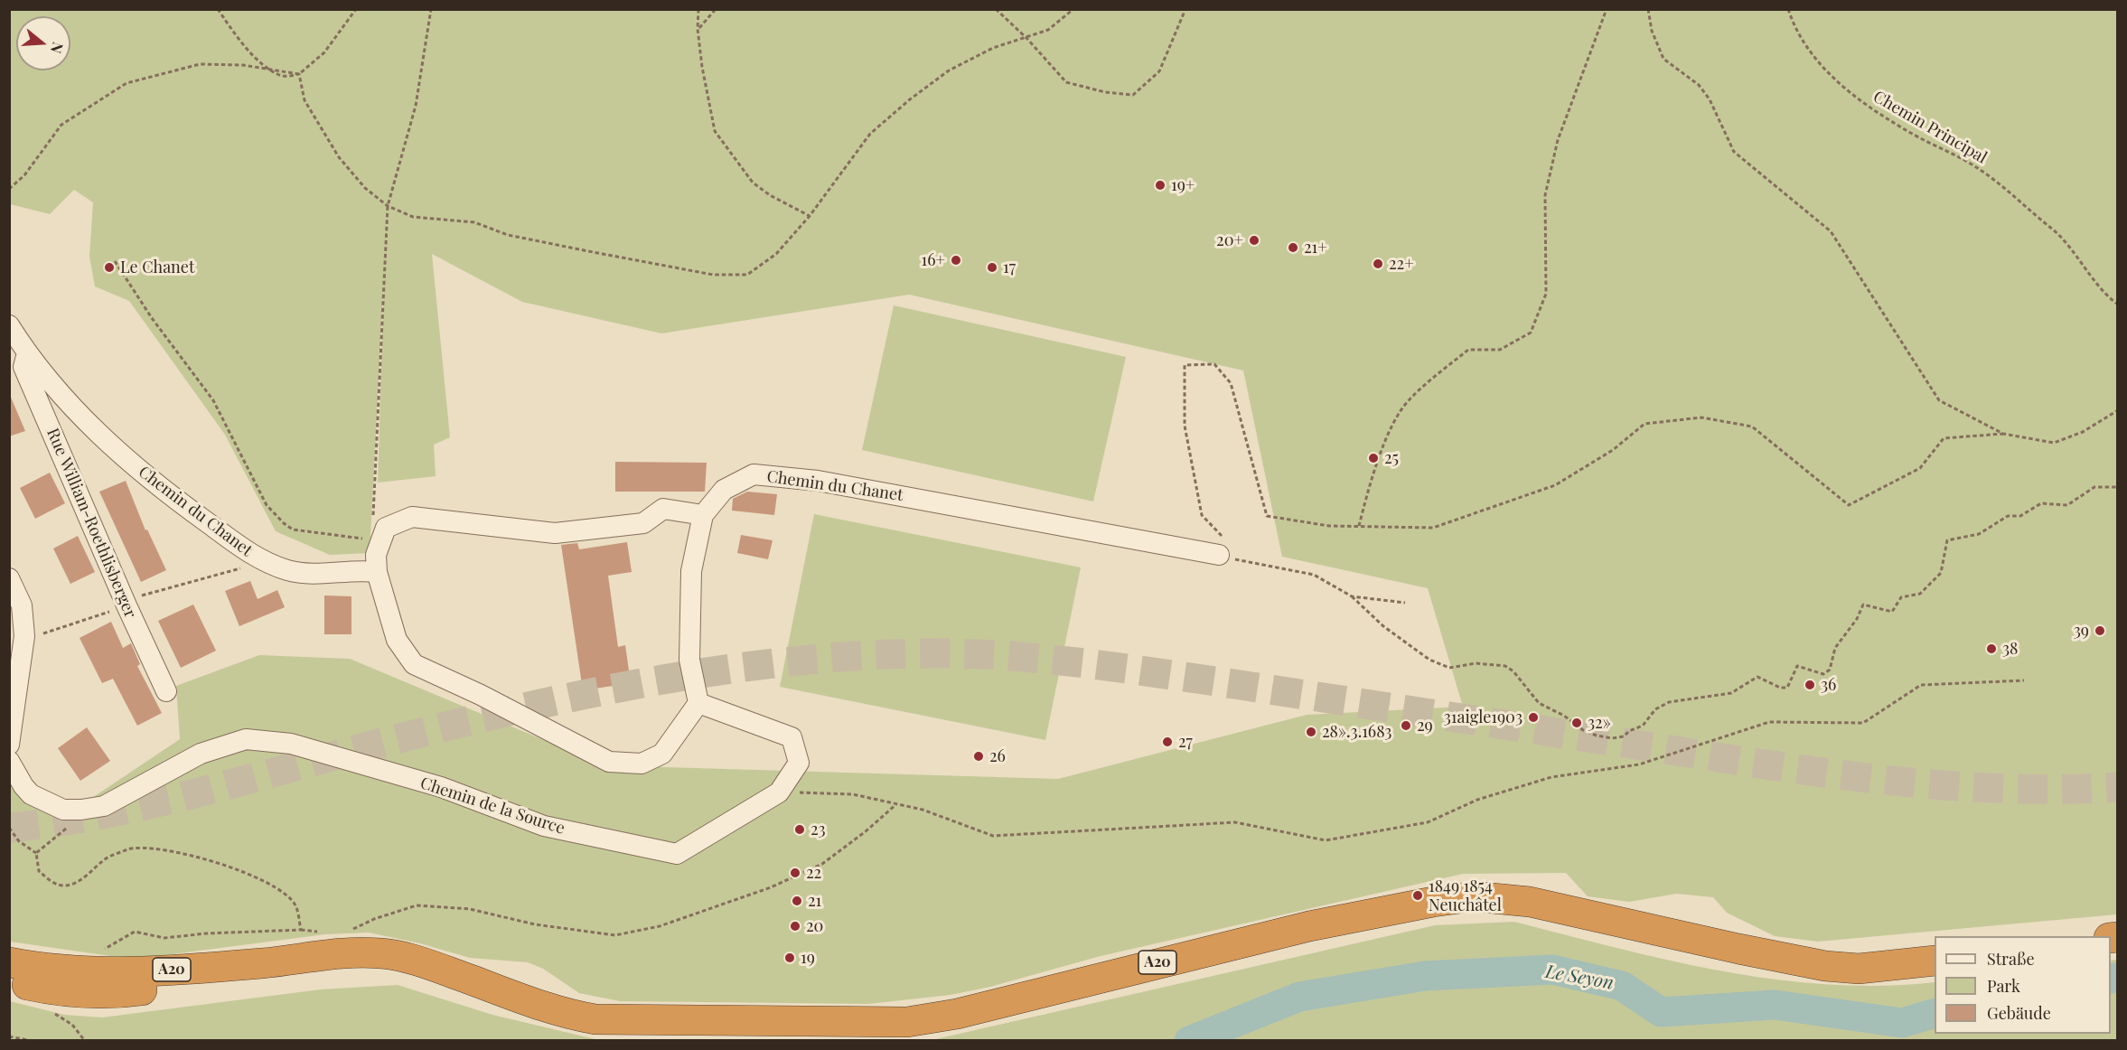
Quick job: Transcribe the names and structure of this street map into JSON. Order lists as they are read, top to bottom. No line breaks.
{"streets":{"highway":["A20"],"street":["Chemin du Chanet","Rue William-Roethlisberger","Chemin de la Source"],"path":["Chemin Principal"]},"crossings":[["Chemin du Chanet","Rue William-Roethlisberger"]],"water":["Le Seyon"],"places":["19+","20+","21+","16+","22+","Le Chanet","17","25","39","38","36","31aigle1903","32»","29","28».3.1683","27","26","23","22","1849 1854 Neuchâtel","21","20","19"],"legend":["Straße","Park","Gebäude"],"north":"right"}
